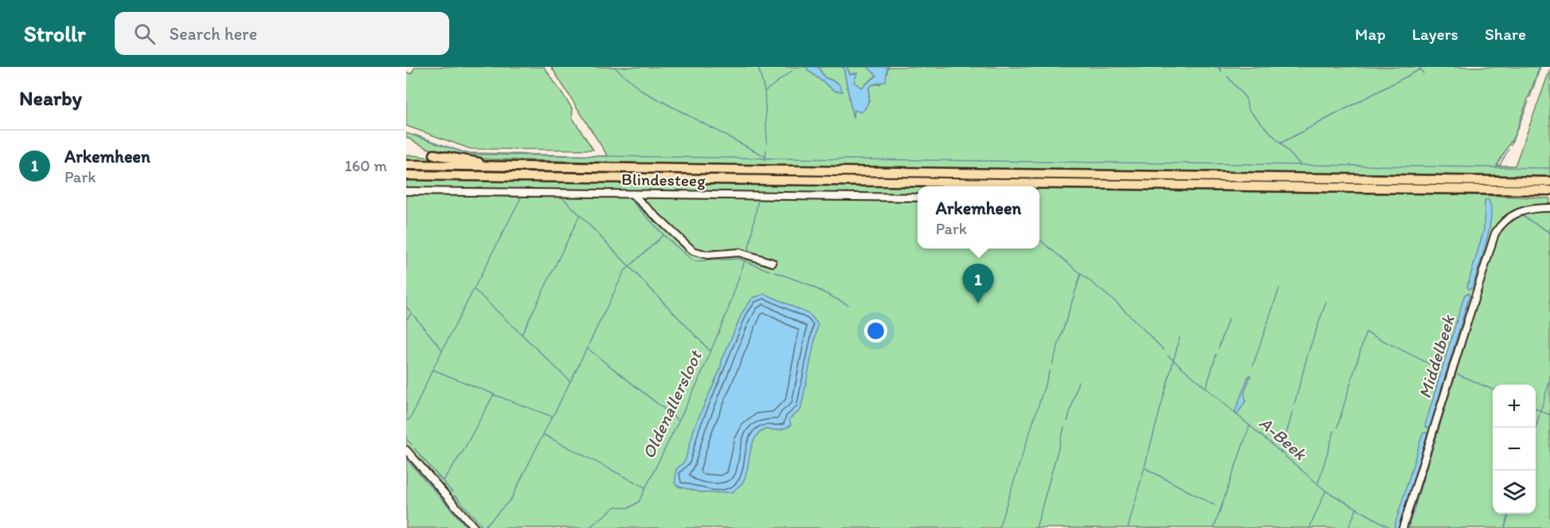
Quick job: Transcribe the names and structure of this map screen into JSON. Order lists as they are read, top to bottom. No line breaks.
{"streets":{"street":["Blindesteeg"]},"water":["Middelbeek","Oldenallersloot","A-Beek"],"page":{"header":"Strollr","search":"Search here","nav":["Map","Layers","Share"],"heading":"Nearby","list":[{"mark":"1","name":"Arkemheen","note":"Park","value":"160 m"}],"popup":["Arkemheen","Park"],"pins":"1","map_buttons":["+","−"]}}
